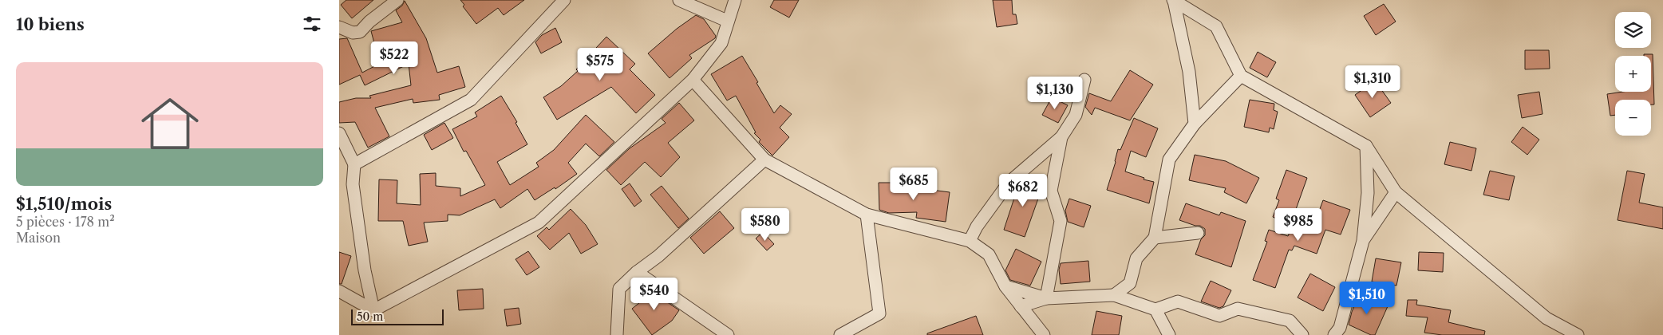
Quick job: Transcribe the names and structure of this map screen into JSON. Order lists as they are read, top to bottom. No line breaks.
{"scale_bar":"50 m","page":{"heading":"10 biens","map_buttons":["+","−"],"price":["$522","$575","$1,310","$1,130","$685","$682","$580","$985","$540","$1,510"],"list":[{"name":"$1,510/mois","note":"5 pièces · 178 m² · Maison"}],"scale":"50 m"}}
